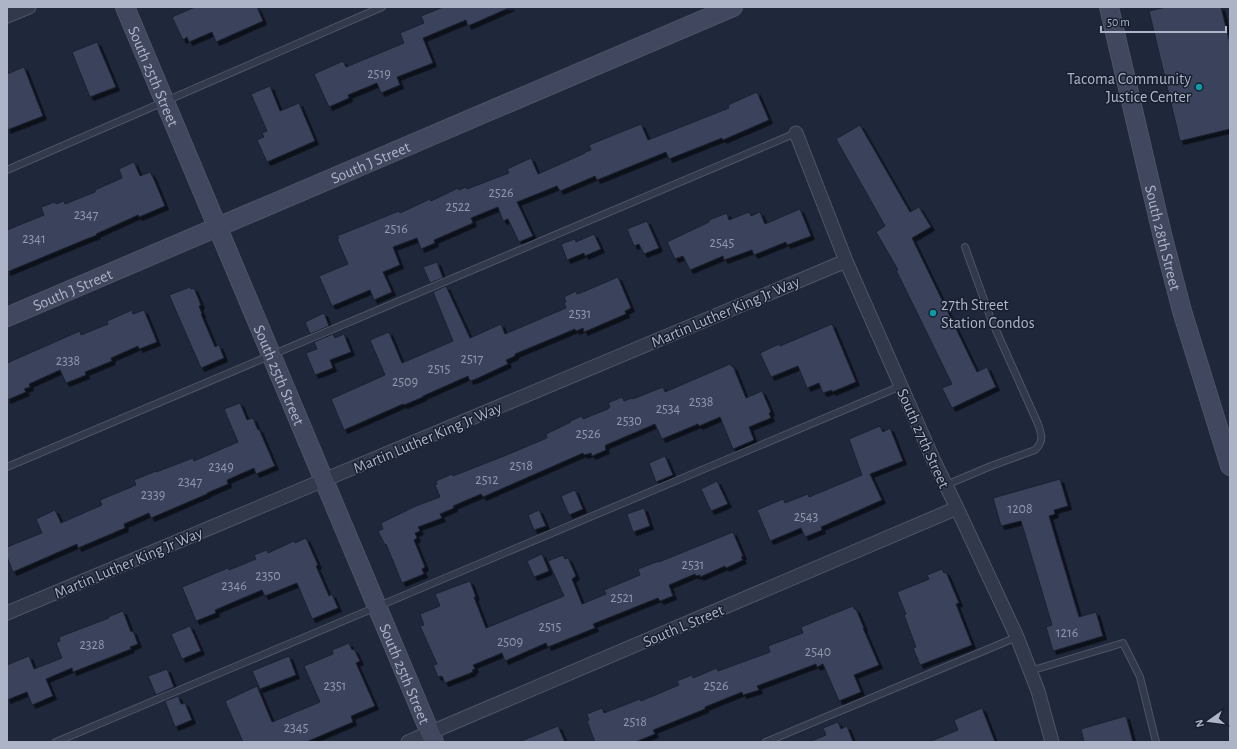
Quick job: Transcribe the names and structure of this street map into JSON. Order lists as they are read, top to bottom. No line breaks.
{"streets":{"street":["South 25th Street","South J Street","South 28th Street","Martin Luther King Jr Way","South 27th Street","South L Street"]},"crossings":[["South 25th Street","South J Street"],["South 25th Street","Martin Luther King Jr Way"],["South 25th Street","South L Street"],["Martin Luther King Jr Way","South 27th Street"],["South 27th Street","South L Street"]],"places":["Tacoma Community Justice Center","27th Street Station Condos"],"house_numbers":["2519","2526","2522","2347","2516","2341","2545","2531","2517","2338","2515","2509","2538","2534","2530","2526","2518","2349","2512","2347","2339","1208","2543","2531","2350","2346","2521","2515","1216","2509","2328","2540","2351","2526","2518","2345"],"scale_bar":"50 m","north":"left"}
